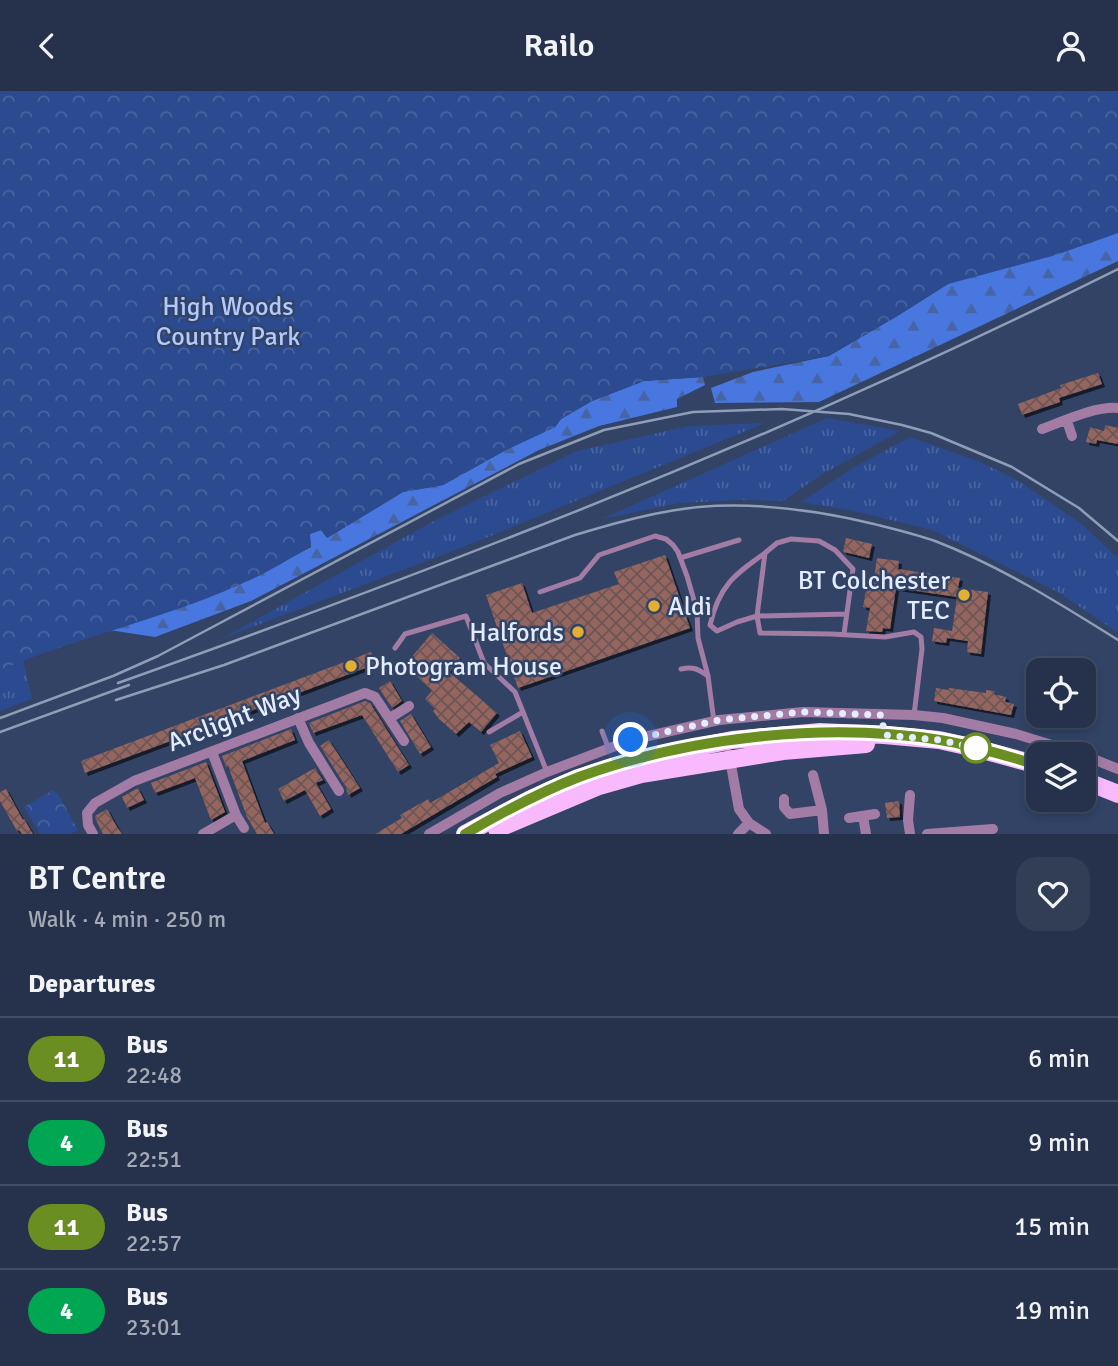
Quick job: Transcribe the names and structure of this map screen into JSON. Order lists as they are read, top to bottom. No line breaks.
{"streets":{"street":["Arclight Way"]},"parks":["High Woods Country Park"],"places":["BT Colchester TEC","Aldi","Halfords","Photogram House"],"lines":["bus line 11"],"page":{"header":"Railo","heading":[["BT Centre","Walk · 4 min · 250 m"],"Departures"],"list":[{"mark":"11","name":"Bus","note":"22:48","value":"6 min"},{"mark":"4","name":"Bus","note":"22:51","value":"9 min"},{"mark":"11","name":"Bus","note":"22:57","value":"15 min"},{"mark":"4","name":"Bus","note":"23:01","value":"19 min"}]}}
